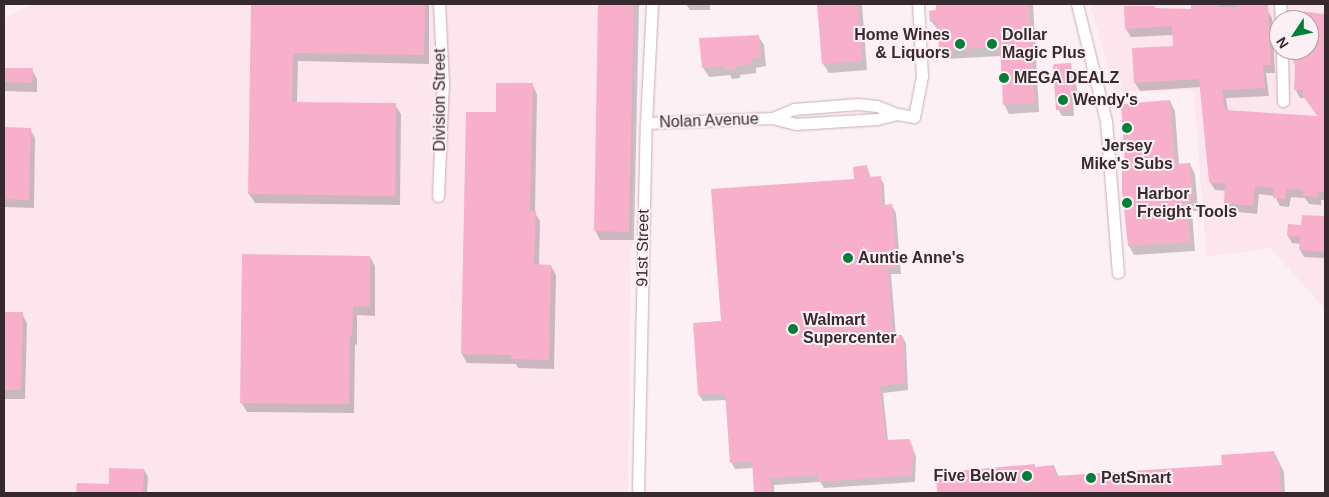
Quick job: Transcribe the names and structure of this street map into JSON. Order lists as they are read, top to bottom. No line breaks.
{"streets":{"street":["Division Street","Nolan Avenue","91st Street"]},"crossings":[["Nolan Avenue","91st Street"]],"places":["Home Wines & Liquors","Dollar Magic Plus","MEGA DEALZ","Wendy's","Jersey Mike's Subs","Harbor Freight Tools","Auntie Anne's","Walmart Supercenter","Five Below","PetSmart"],"north":"bottom left"}
